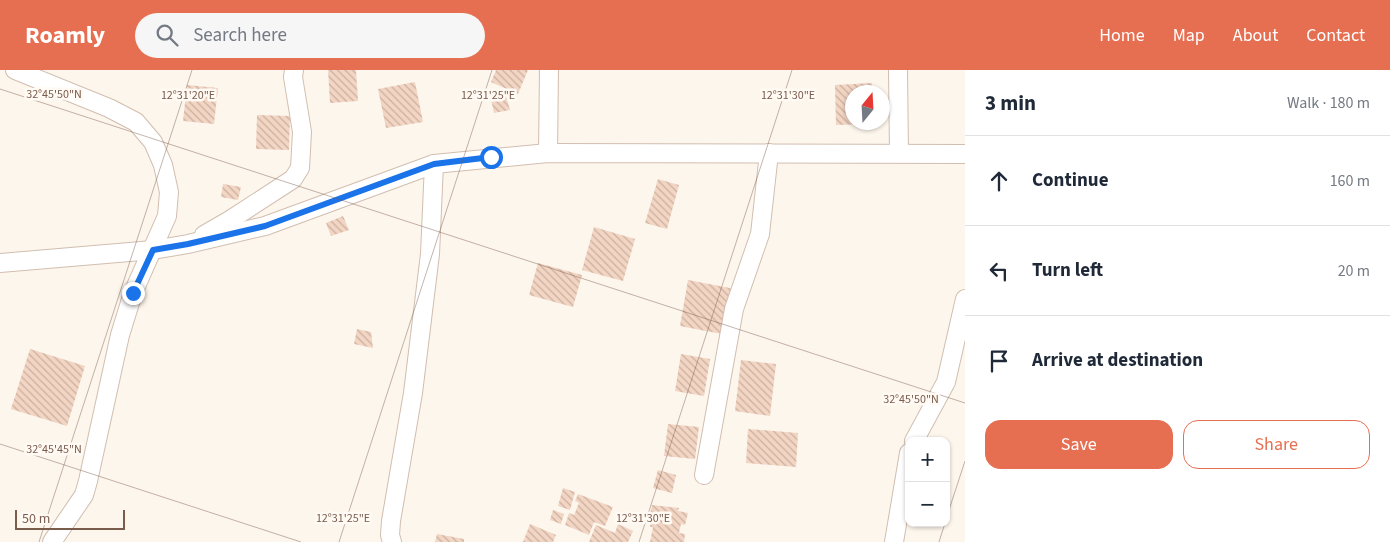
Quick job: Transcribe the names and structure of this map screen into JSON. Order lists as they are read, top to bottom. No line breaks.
{"scale_bar":"50 m","north":"top","page":{"header":"Roamly","search":"Search here","nav":["Home","Map","About","Contact"],"heading":["3 min","Walk · 180 m"],"list":[["Continue","160 m"],["Turn left","20 m"],"Arrive at destination"],"buttons":["Save","Share"],"map_buttons":["+","−"],"scale":"50 m"},"coordinates":["32°45'50\"N","12°31'20\"E","12°31'25\"E","12°31'30\"E","32°45'45\"N"]}
